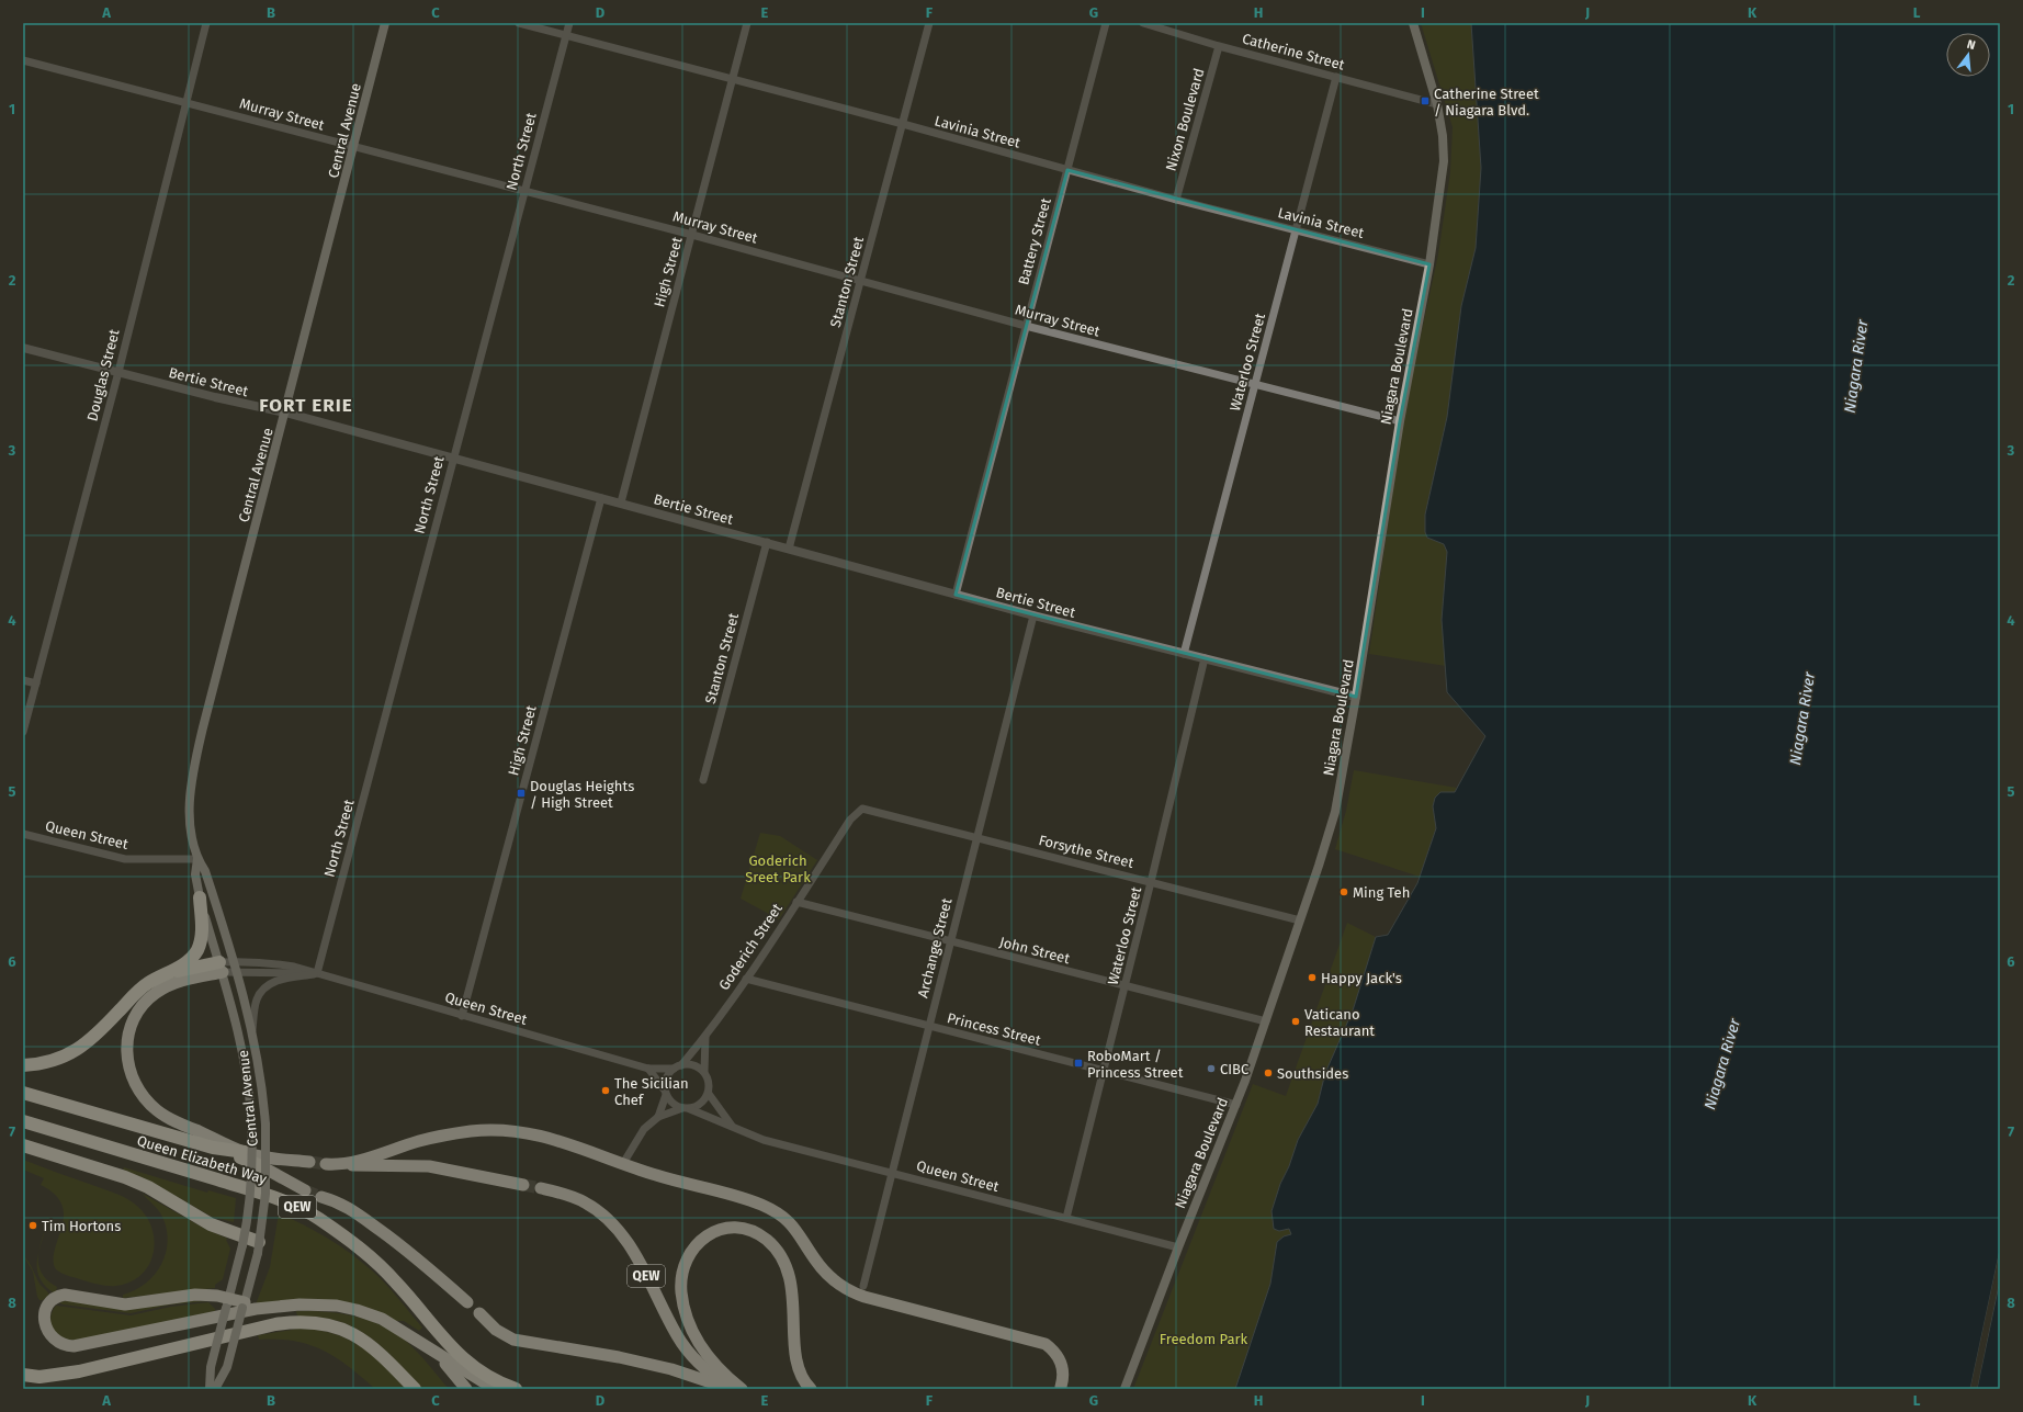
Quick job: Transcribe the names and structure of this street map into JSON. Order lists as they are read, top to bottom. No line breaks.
{"streets":{"highway":["Queen Elizabeth Way","QEW"],"main road":["Central Avenue","Niagara Boulevard"],"street":["Catherine Street","Murray Street","Nixon Boulevard","Lavinia Street","North Street","Battery Street","High Street","Stanton Street","Waterloo Street","Douglas Street","Bertie Street","Queen Street","Forsythe Street","Goderich Street","Archange Street","John Street","Princess Street"]},"crossings":[["Catherine Street","Nixon Boulevard"],["Catherine Street","Waterloo Street"],["Catherine Street","Niagara Boulevard"],["Murray Street","Central Avenue"],["Murray Street","North Street"],["Murray Street","Battery Street"],["Murray Street","High Street"],["Murray Street","Stanton Street"],["Murray Street","Waterloo Street"],["Murray Street","Niagara Boulevard"],["Murray Street","Douglas Street"],["Nixon Boulevard","Lavinia Street"],["Central Avenue","Bertie Street"],["Central Avenue","Queen Street"],["Lavinia Street","North Street"],["Lavinia Street","Battery Street"],["Lavinia Street","High Street"],["Lavinia Street","Stanton Street"],["Lavinia Street","Waterloo Street"],["Lavinia Street","Niagara Boulevard"],["North Street","Bertie Street"],["North Street","Queen Street"],["Battery Street","Bertie Street"],["High Street","Bertie Street"],["High Street","Queen Street"],["Stanton Street","Bertie Street"],["Waterloo Street","Bertie Street"],["Waterloo Street","Queen Street"],["Waterloo Street","Forsythe Street"],["Waterloo Street","John Street"],["Waterloo Street","Princess Street"],["Niagara Boulevard","Bertie Street"],["Niagara Boulevard","Queen Street"],["Niagara Boulevard","Forsythe Street"],["Niagara Boulevard","John Street"],["Niagara Boulevard","Princess Street"],["Douglas Street","Bertie Street"],["Bertie Street","Archange Street"],["Queen Street","Goderich Street"],["Queen Street","Archange Street"],["Forsythe Street","Goderich Street"],["Forsythe Street","Archange Street"],["Goderich Street","John Street"],["Goderich Street","Princess Street"],["Archange Street","John Street"],["Archange Street","Princess Street"],["Queen Elizabeth Way","QEW"]],"districts":["FORT ERIE"],"water":["Niagara River"],"parks":["Goderich Sreet Park","Freedom Park"],"places":{"transit":["Catherine Street / Niagara Blvd.","Douglas Heights / High Street","RoboMart / Princess Street"],"other":["Ming Teh","Happy Jack's","Vaticano Restaurant","CIBC","Southsides","The Sicilian Chef","Tim Hortons"]},"north":"top","grid":{"columns":["A","B","C","D","E","F","G","H","I","J","K","L"],"rows":["1","2","3","4","5","6","7","8"]}}
